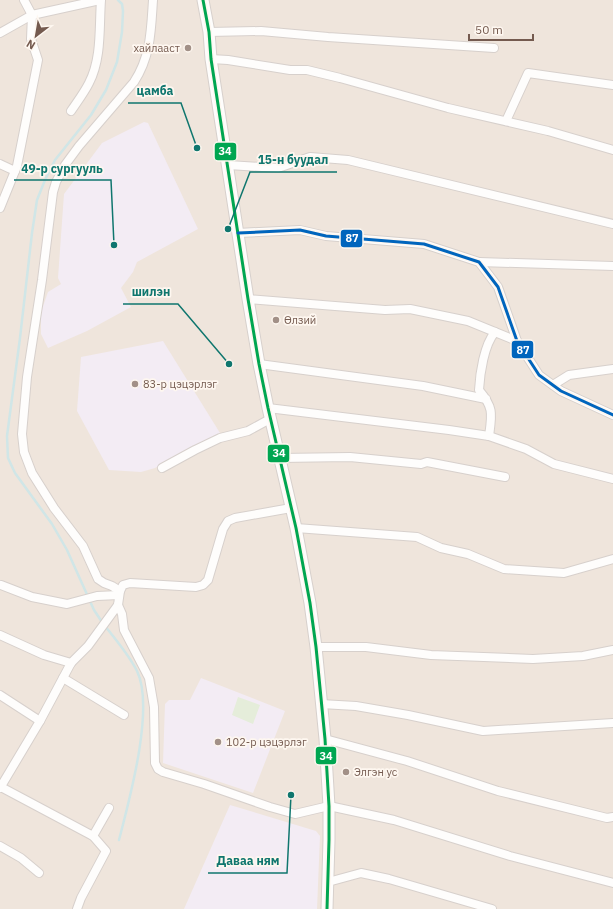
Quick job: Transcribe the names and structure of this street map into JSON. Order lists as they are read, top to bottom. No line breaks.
{"places":["хайлааст","цамба","15-н буудал","49-р сургууль","Өлзий","шилэн","83-р цэцэрлэг","102-р цэцэрлэг","Элгэн ус","Даваа ням"],"lines":["transit line 34","transit line 87"],"scale_bar":"50 m","north":"bottom left"}
